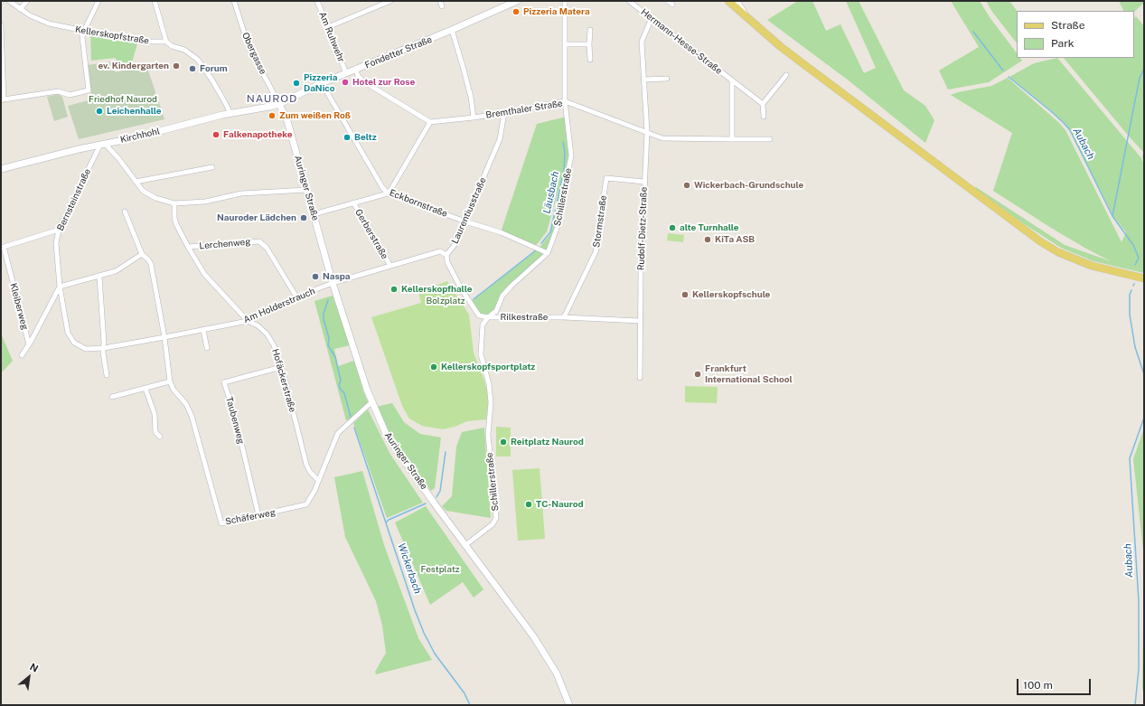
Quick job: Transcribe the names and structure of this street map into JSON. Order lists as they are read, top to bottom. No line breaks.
{"streets":{"street":["Kellerskopfstraße","Am Ruhwehr","Hermann-Hesse-Straße","Fondetter Straße","Obergasse","Bremthaler Straße","Kirchhohl","Auringer Straße","Schillerstraße","Bernsteinstraße","Eckbornstraße","Laurentiusstraße","Stormstraße","Rudolf-Dietz-Straße","Gerberstraße","Lerchenweg","Am Holderstrauch","Kleiberweg","Rilkestraße","Hofäckerstraße","Taubenweg","Schäferweg"]},"crossings":[["Kellerskopfstraße","Kirchhohl"],["Am Ruhwehr","Fondetter Straße"],["Hermann-Hesse-Straße","Rudolf-Dietz-Straße"],["Fondetter Straße","Obergasse"],["Fondetter Straße","Kirchhohl"],["Fondetter Straße","Auringer Straße"],["Fondetter Straße","Eckbornstraße"],["Obergasse","Kirchhohl"],["Obergasse","Auringer Straße"],["Bremthaler Straße","Schillerstraße"],["Bremthaler Straße","Laurentiusstraße"],["Bremthaler Straße","Rudolf-Dietz-Straße"],["Kirchhohl","Auringer Straße"],["Kirchhohl","Bernsteinstraße"],["Auringer Straße","Schillerstraße"],["Auringer Straße","Am Holderstrauch"],["Auringer Straße","Schäferweg"],["Schillerstraße","Eckbornstraße"],["Schillerstraße","Rilkestraße"],["Bernsteinstraße","Am Holderstrauch"],["Eckbornstraße","Laurentiusstraße"],["Laurentiusstraße","Rilkestraße"],["Stormstraße","Rudolf-Dietz-Straße"],["Stormstraße","Rilkestraße"],["Rudolf-Dietz-Straße","Rilkestraße"],["Lerchenweg","Am Holderstrauch"],["Lerchenweg","Hofäckerstraße"],["Am Holderstrauch","Hofäckerstraße"],["Am Holderstrauch","Schäferweg"],["Hofäckerstraße","Taubenweg"],["Hofäckerstraße","Schäferweg"],["Taubenweg","Schäferweg"]],"districts":["NAUROD"],"water":["Aubach","Läusbach","Wickerbach"],"parks":["Friedhof Naurod","Bolzplatz","Festplatz"],"places":["Pizzeria Matera","ev. Kindergarten","Forum","Hotel zur Rose","Pizzeria DaNico","Leichenhalle","Zum weißen Roß","Falkenapotheke","Beltz","Wickerbach-Grundschule","Nauroder Lädchen","alte Turnhalle","KiTa ASB","Naspa","Kellerskopfhalle","Kellerskopfschule","Kellerskopfsportplatz","Frankfurt International School","Reitplatz Naurod","TC-Naurod"],"legend":["Straße","Park"],"scale_bar":"100 m","north":"top right"}
